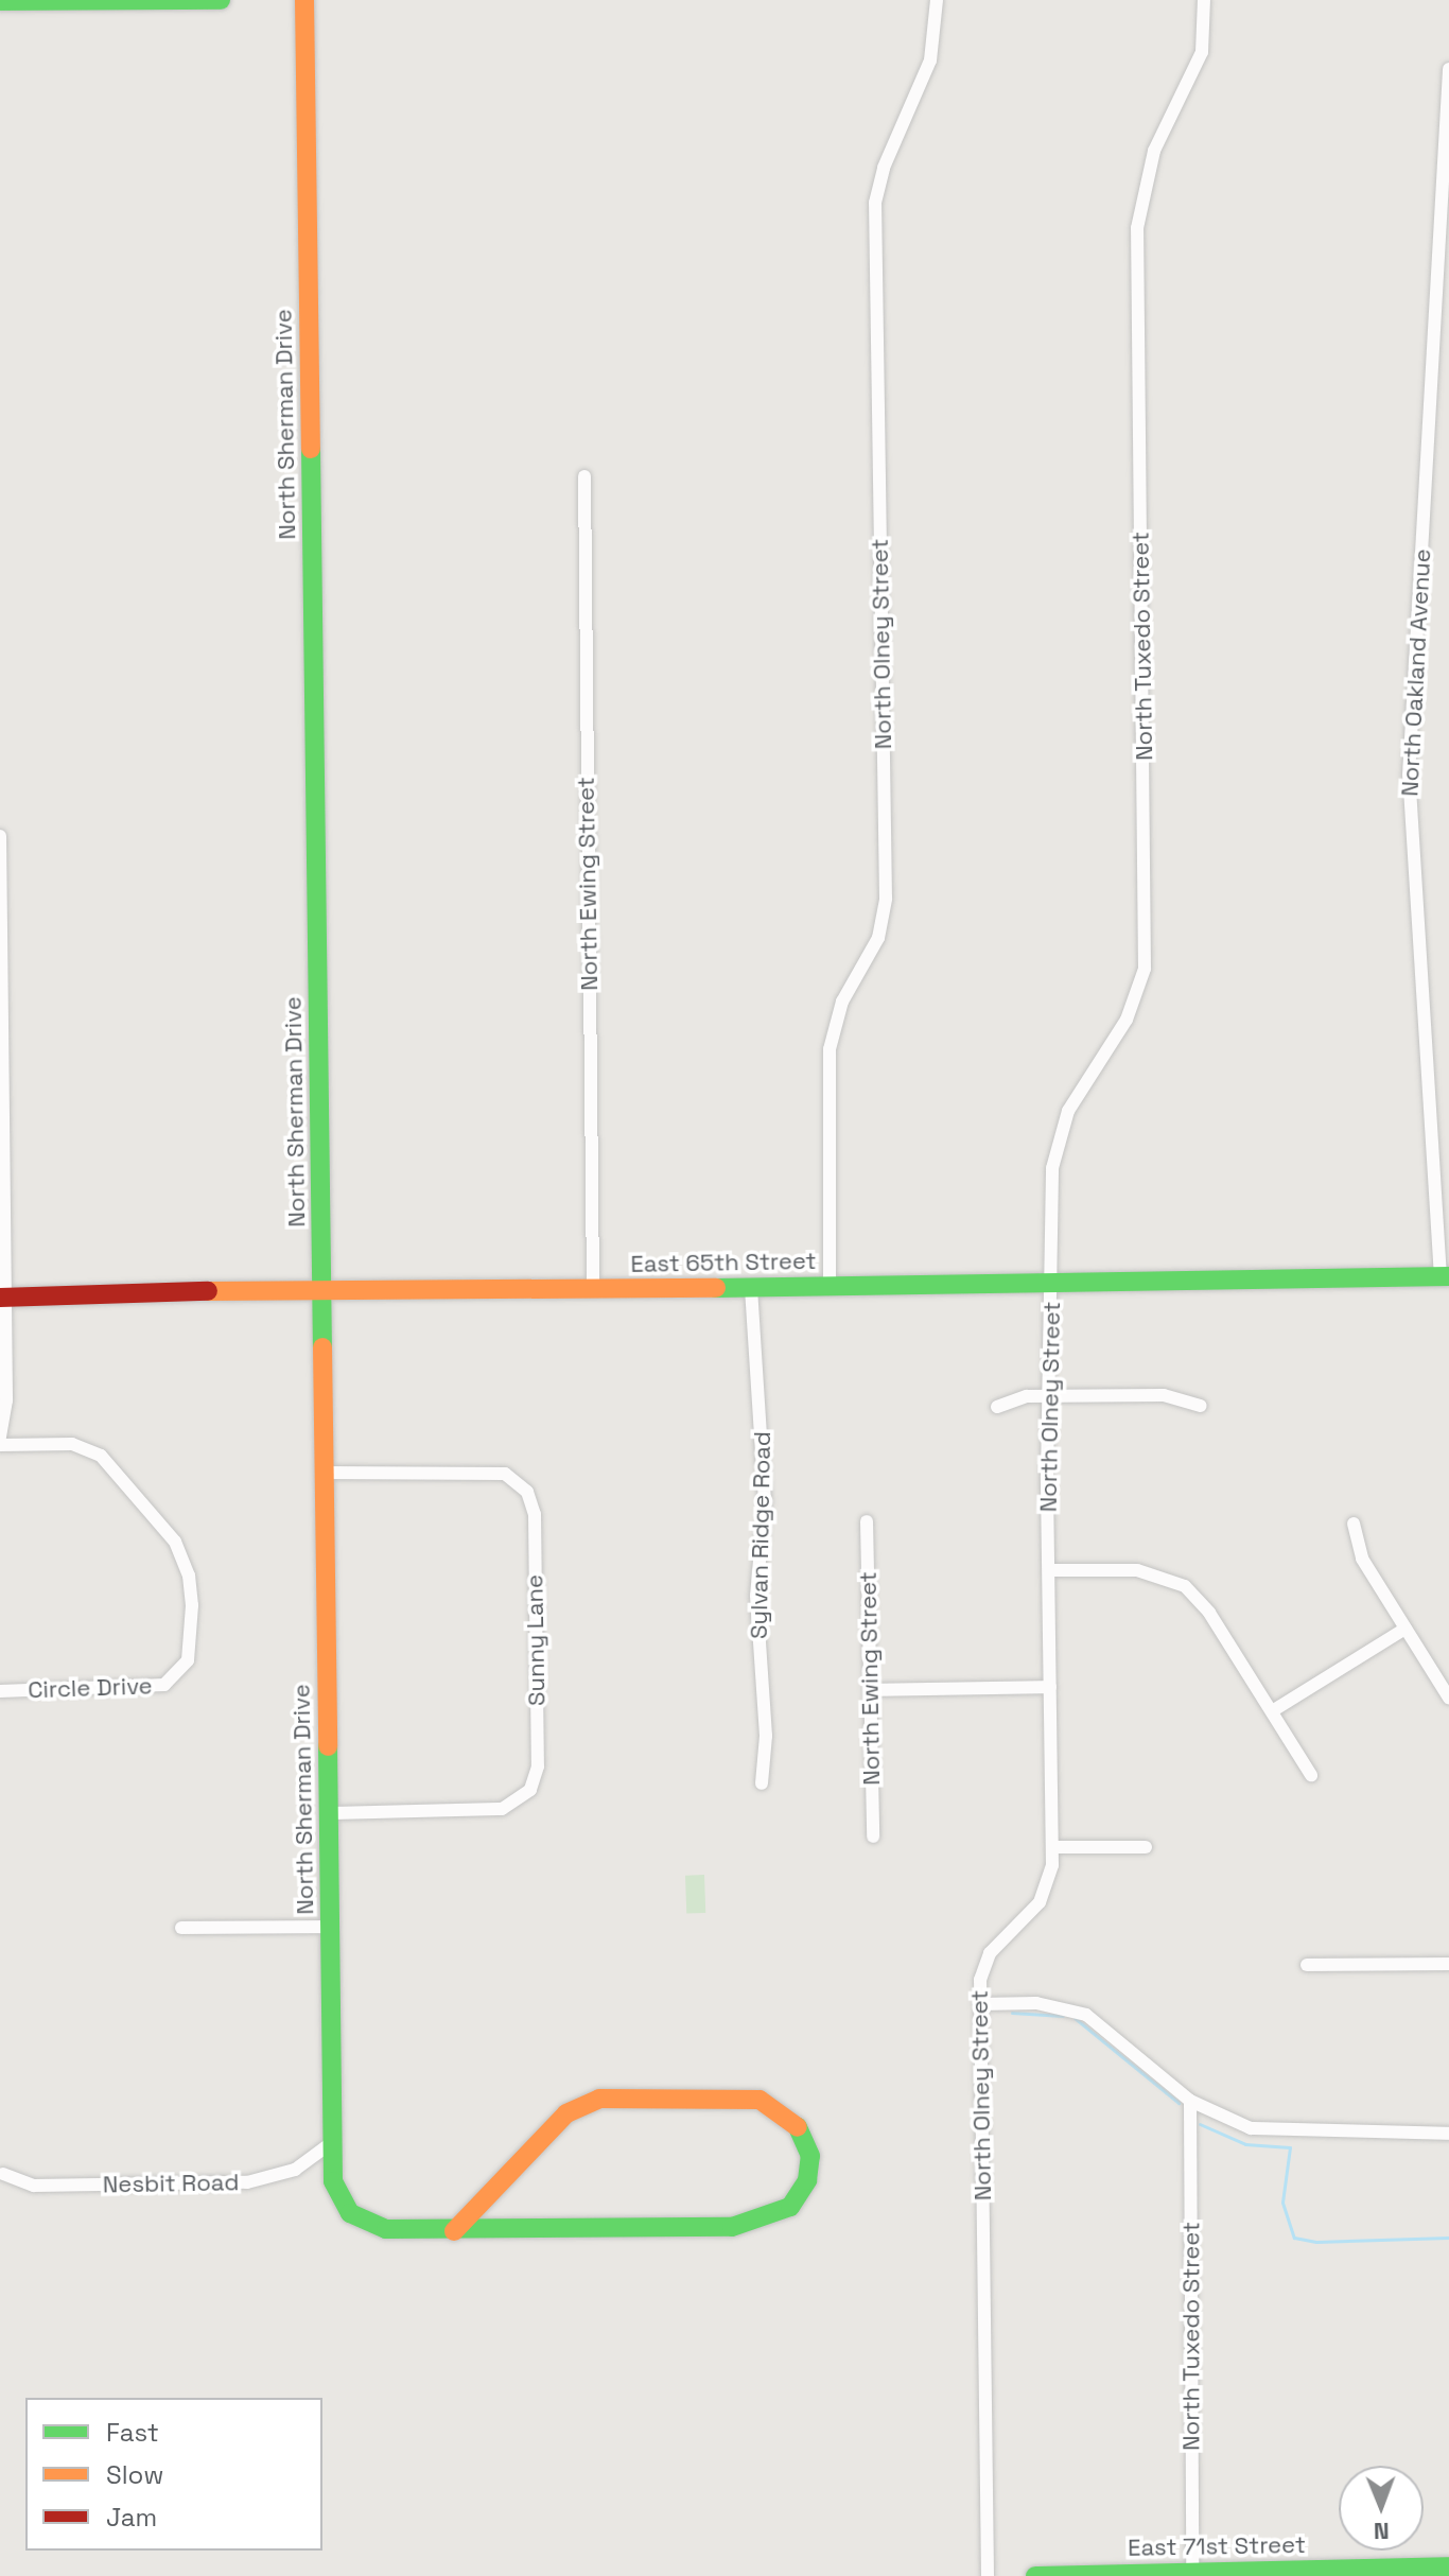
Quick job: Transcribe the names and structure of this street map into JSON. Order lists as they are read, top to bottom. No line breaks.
{"streets":{"street":["North Sherman Drive","North Olney Street","North Tuxedo Street","North Oakland Avenue","North Ewing Street","East 65th Street","Sylvan Ridge Road","Sunny Lane","Circle Drive","Nesbit Road","East 71st Street"]},"crossings":[["North Sherman Drive","East 65th Street"],["North Sherman Drive","Sunny Lane"],["North Sherman Drive","Nesbit Road"],["North Olney Street","North Tuxedo Street"],["North Olney Street","East 65th Street"],["North Tuxedo Street","East 65th Street"],["North Tuxedo Street","East 71st Street"],["North Oakland Avenue","East 65th Street"],["North Ewing Street","East 65th Street"],["East 65th Street","Sylvan Ridge Road"]],"legend":["Fast","Slow","Jam"],"north":"bottom"}
